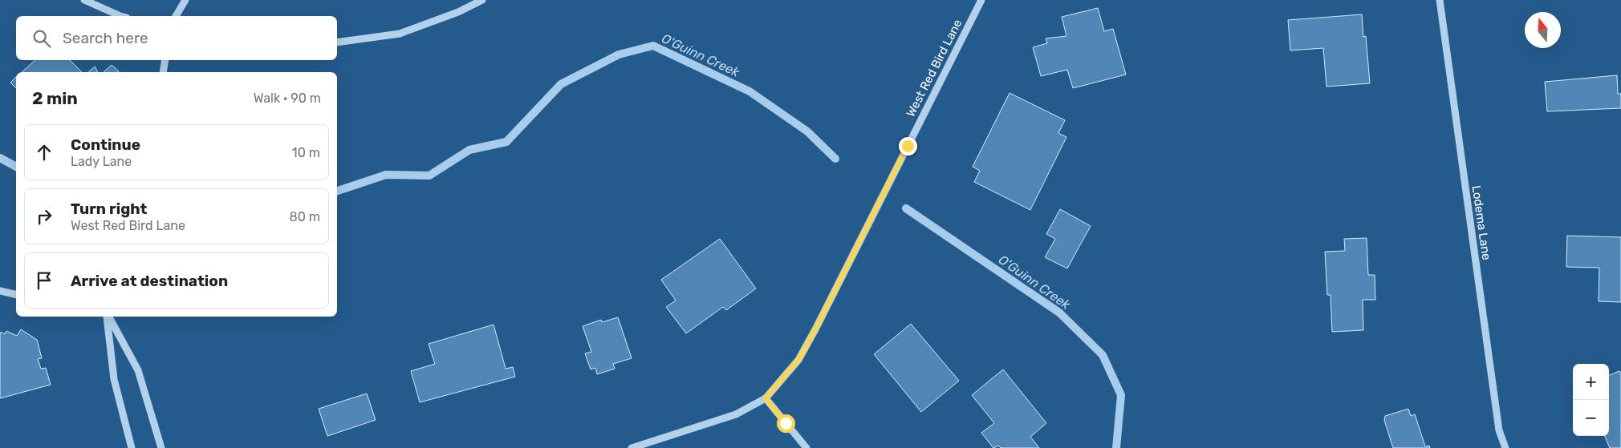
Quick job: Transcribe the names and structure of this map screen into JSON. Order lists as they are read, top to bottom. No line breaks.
{"streets":{"street":["West Red Bird Lane","Lodema Lane"]},"water":["O'Guinn Creek"],"north":"top","page":{"search":"Search here","heading":["2 min","Walk · 90 m"],"list":[["Continue","Lady Lane","10 m"],["Turn right","West Red Bird Lane","80 m"],"Arrive at destination"],"map_buttons":["+","−"]}}
